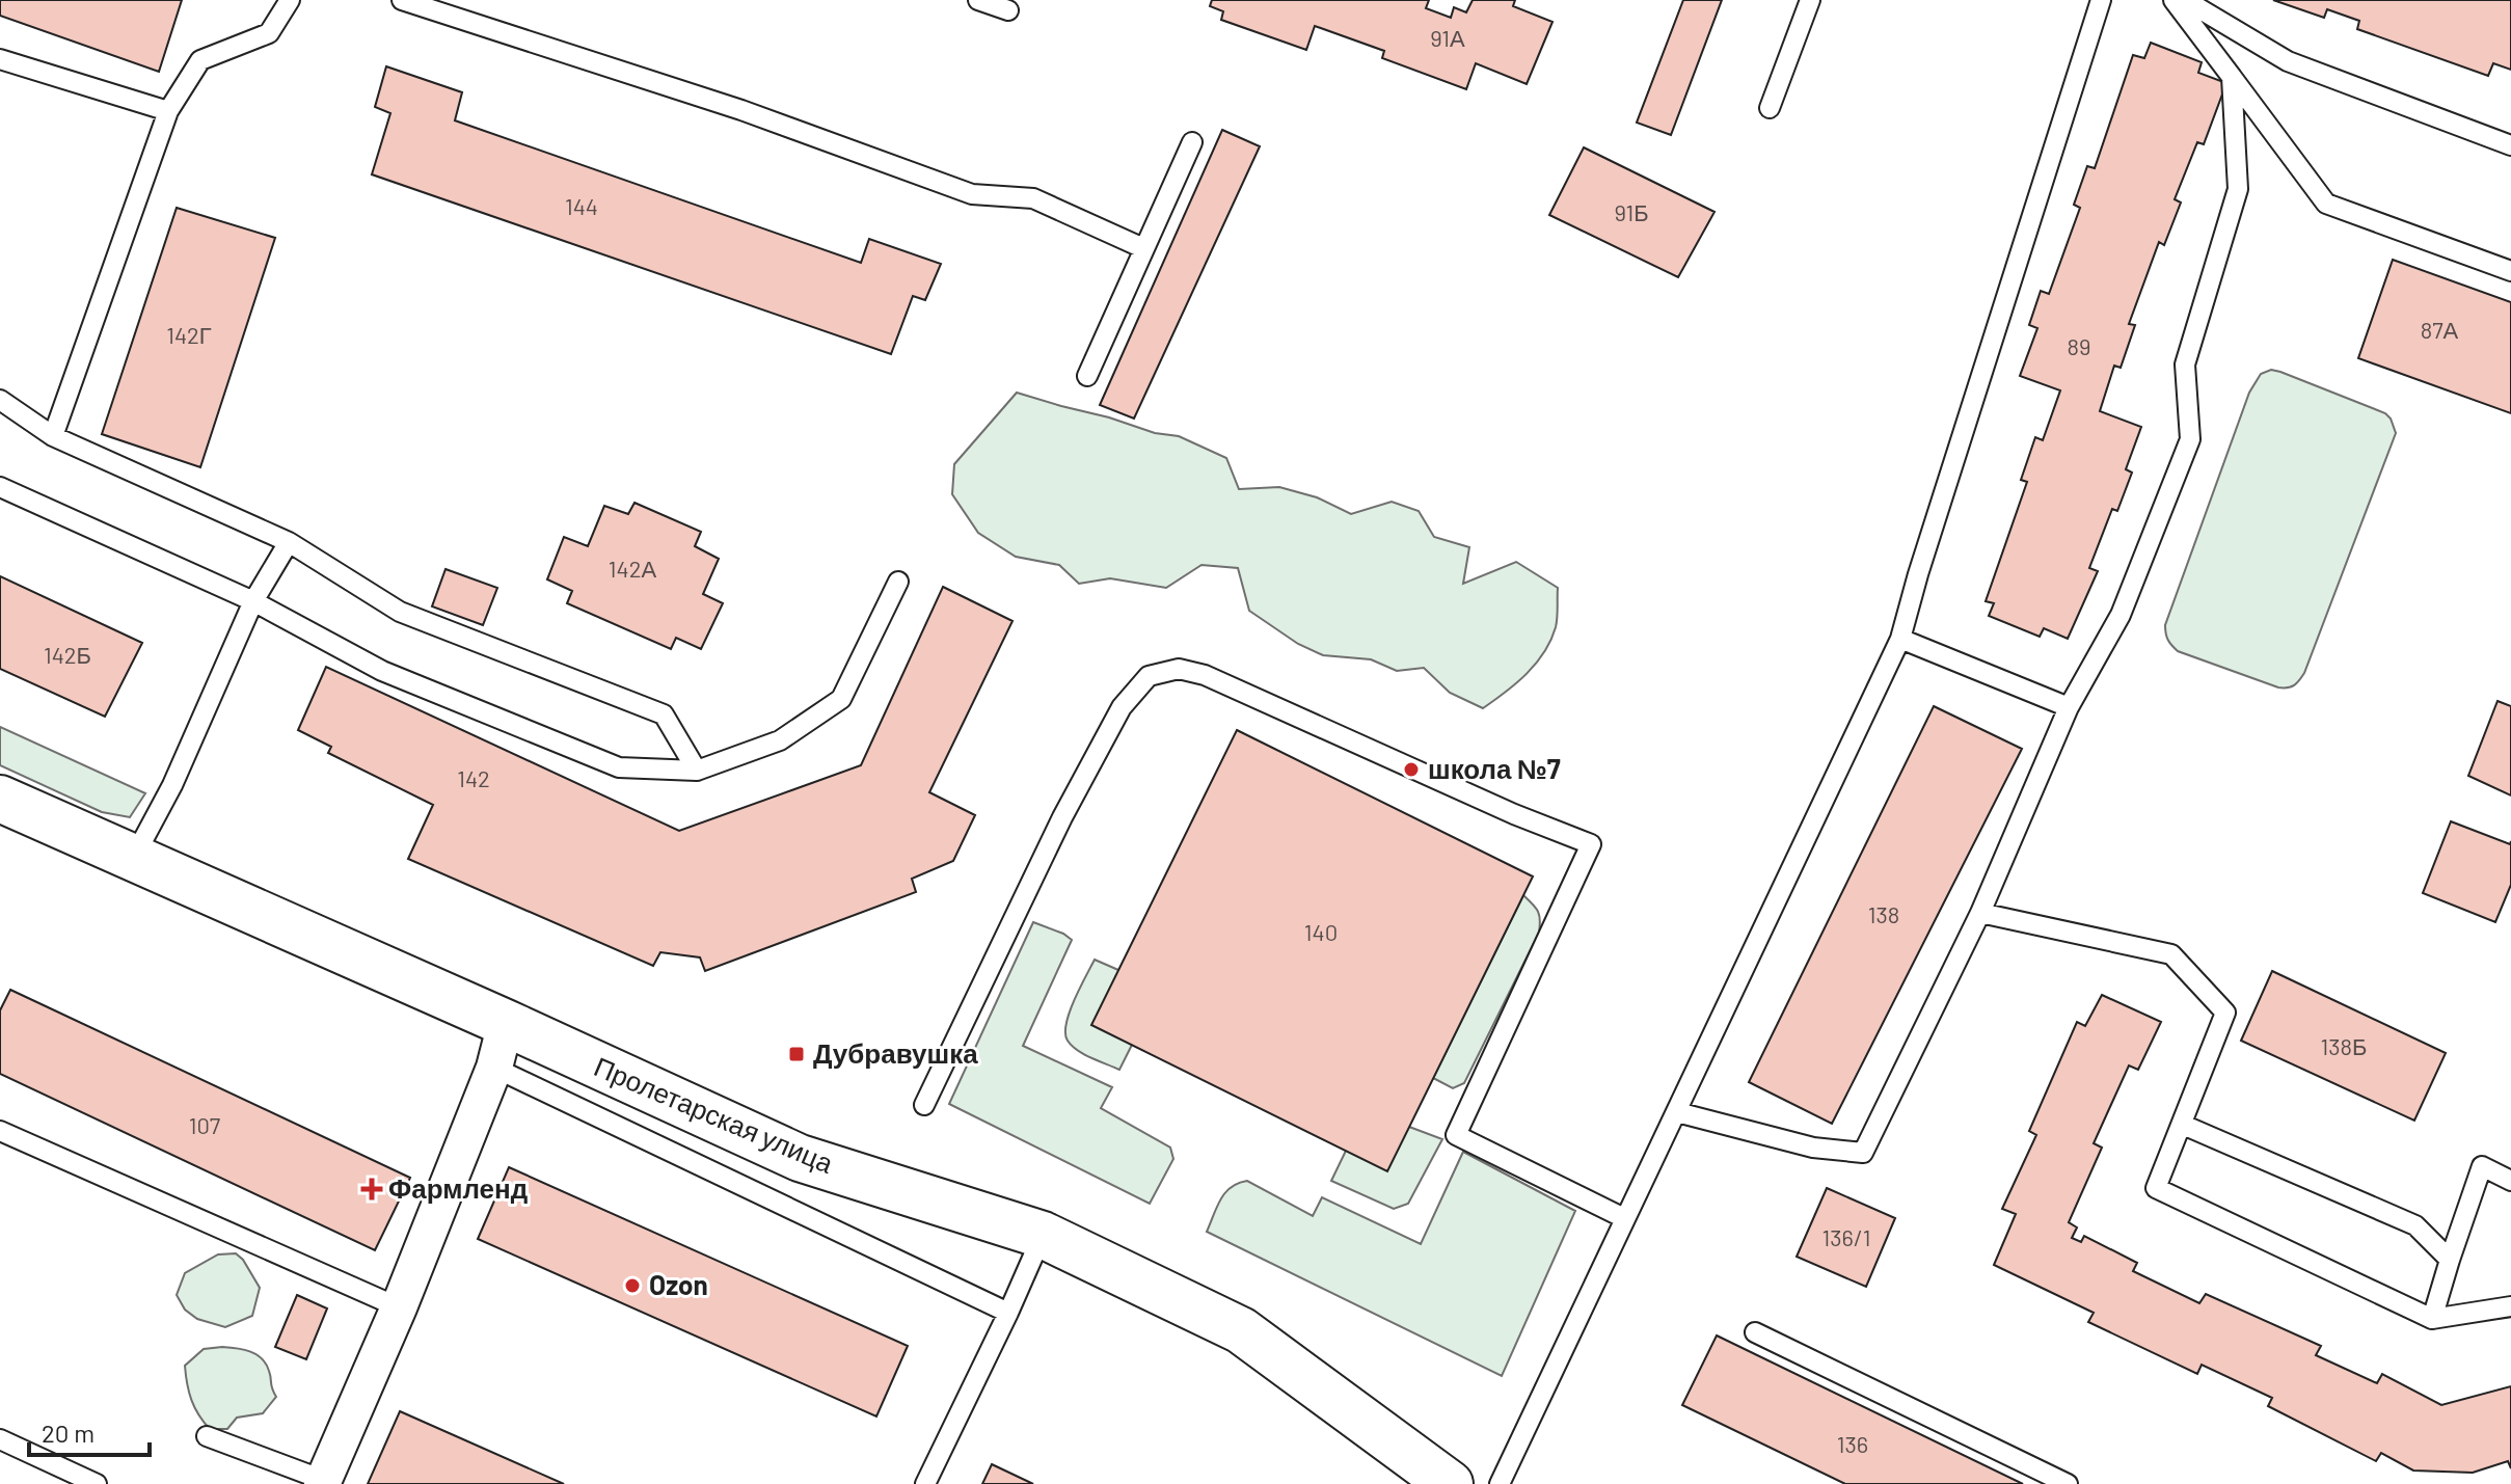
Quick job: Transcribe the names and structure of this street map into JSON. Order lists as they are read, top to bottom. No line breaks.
{"streets":{"street":["Пролетарская улица"]},"places":{"other":["школа №7","Ozon"],"transit":["Дубравушка"],"health":["Фармленд"]},"house_numbers":["91А","144","91Б","87А","142Г","89","142А","142Б","142","138","140","138Б","107","136/1","136"],"scale_bar":"20 m"}
